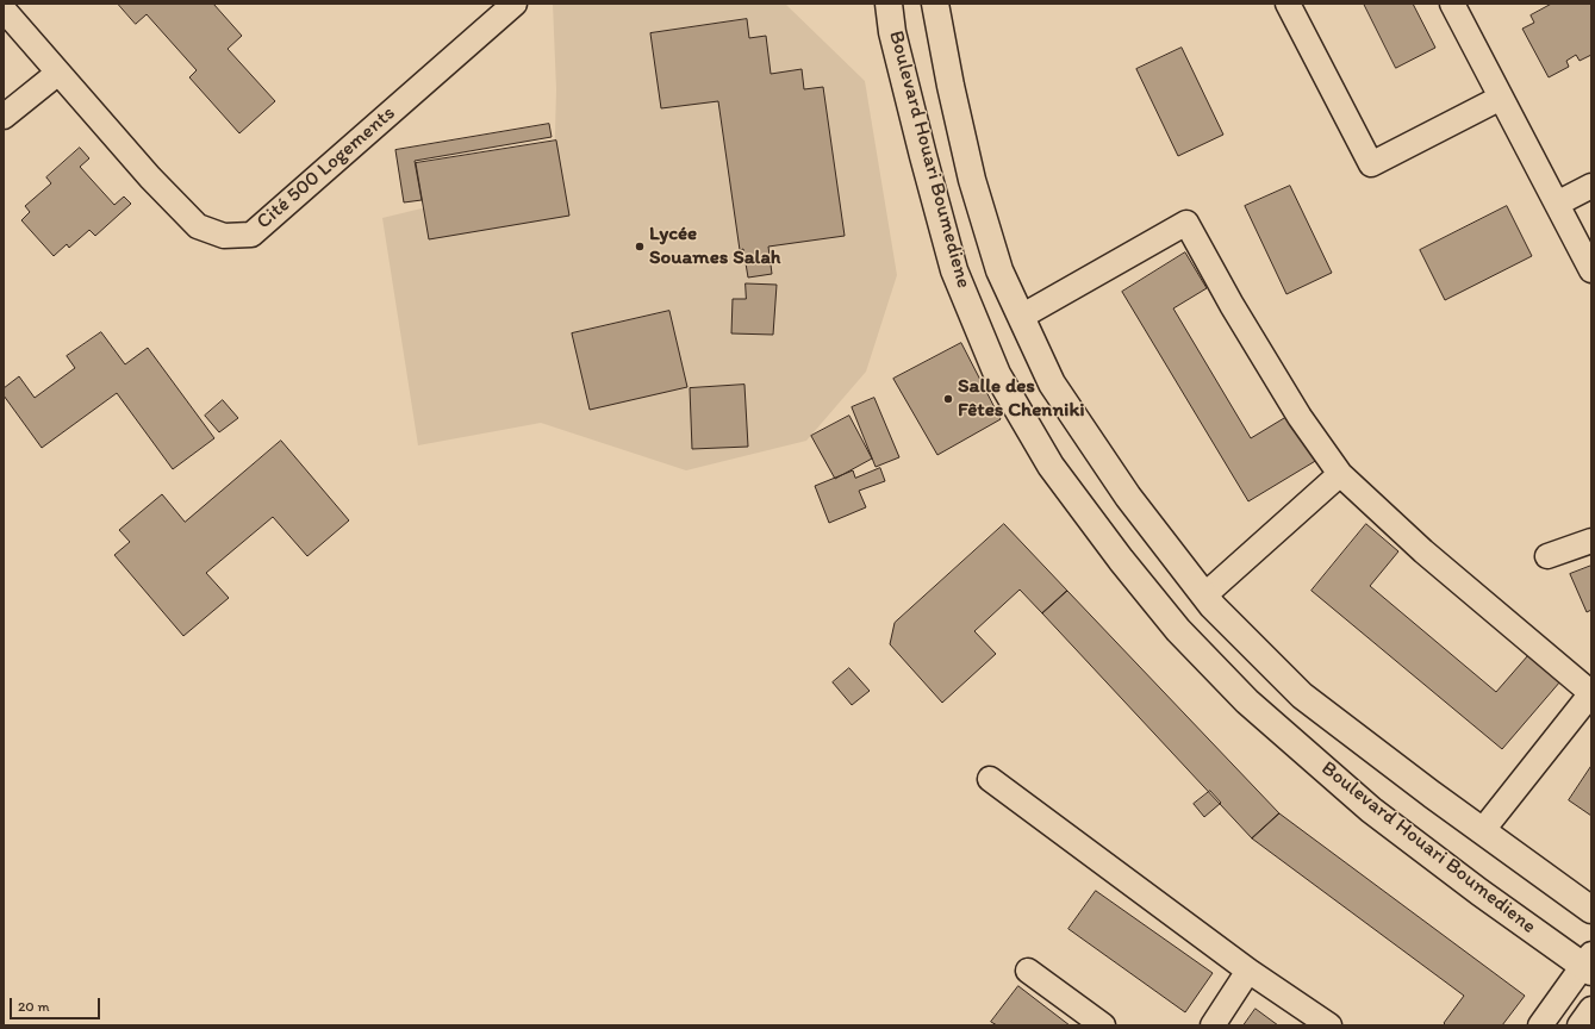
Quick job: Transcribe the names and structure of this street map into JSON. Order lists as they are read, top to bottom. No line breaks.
{"streets":{"main road":["Boulevard Houari Boumediene"],"street":["Cité 500 Logements"]},"places":["Lycée Souames Salah","Salle des Fêtes Chenniki"],"scale_bar":"20 m"}
